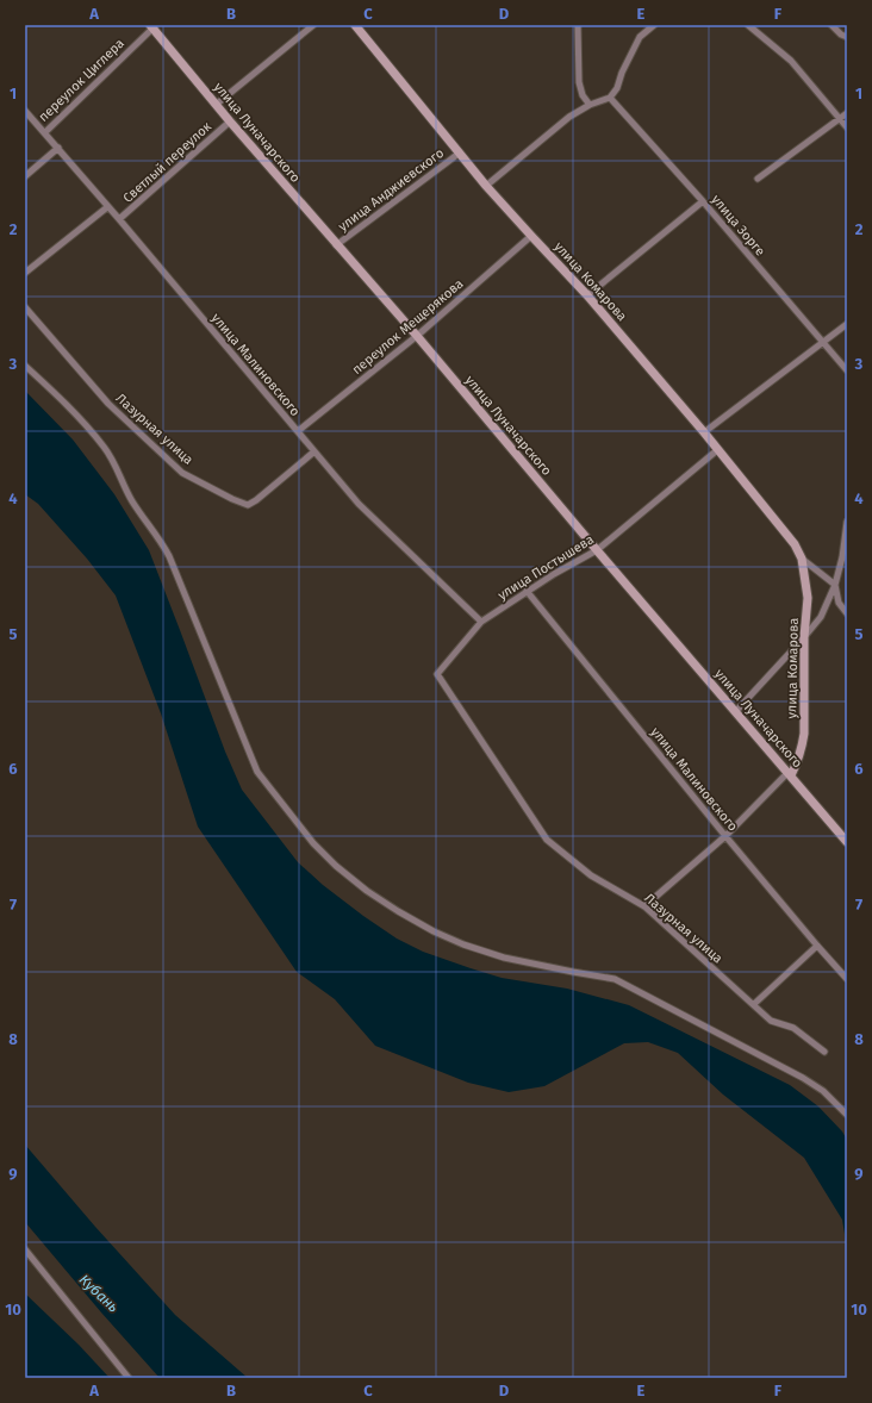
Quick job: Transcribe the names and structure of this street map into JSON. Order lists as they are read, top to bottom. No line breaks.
{"streets":{"street":["переулок Циглера","улица Луначарского","Светлый переулок","улица Анджиевского","улица Зорге","улица Комарова","переулок Мещерякова","улица Малиновского","Лазурная улица","улица Постышева"]},"crossings":[["переулок Циглера","улица Луначарского"],["переулок Циглера","улица Малиновского"],["улица Луначарского","Светлый переулок"],["улица Луначарского","улица Анджиевского"],["улица Луначарского","улица Комарова"],["улица Луначарского","переулок Мещерякова"],["улица Луначарского","улица Постышева"],["Светлый переулок","улица Малиновского"],["улица Анджиевского","улица Комарова"],["улица Комарова","переулок Мещерякова"],["улица Комарова","улица Постышева"],["переулок Мещерякова","улица Малиновского"],["улица Малиновского","Лазурная улица"],["улица Малиновского","улица Постышева"],["Лазурная улица","улица Постышева"]],"water":["Кубань"],"grid":{"columns":["A","B","C","D","E","F"],"rows":["1","2","3","4","5","6","7","8","9","10"]}}
